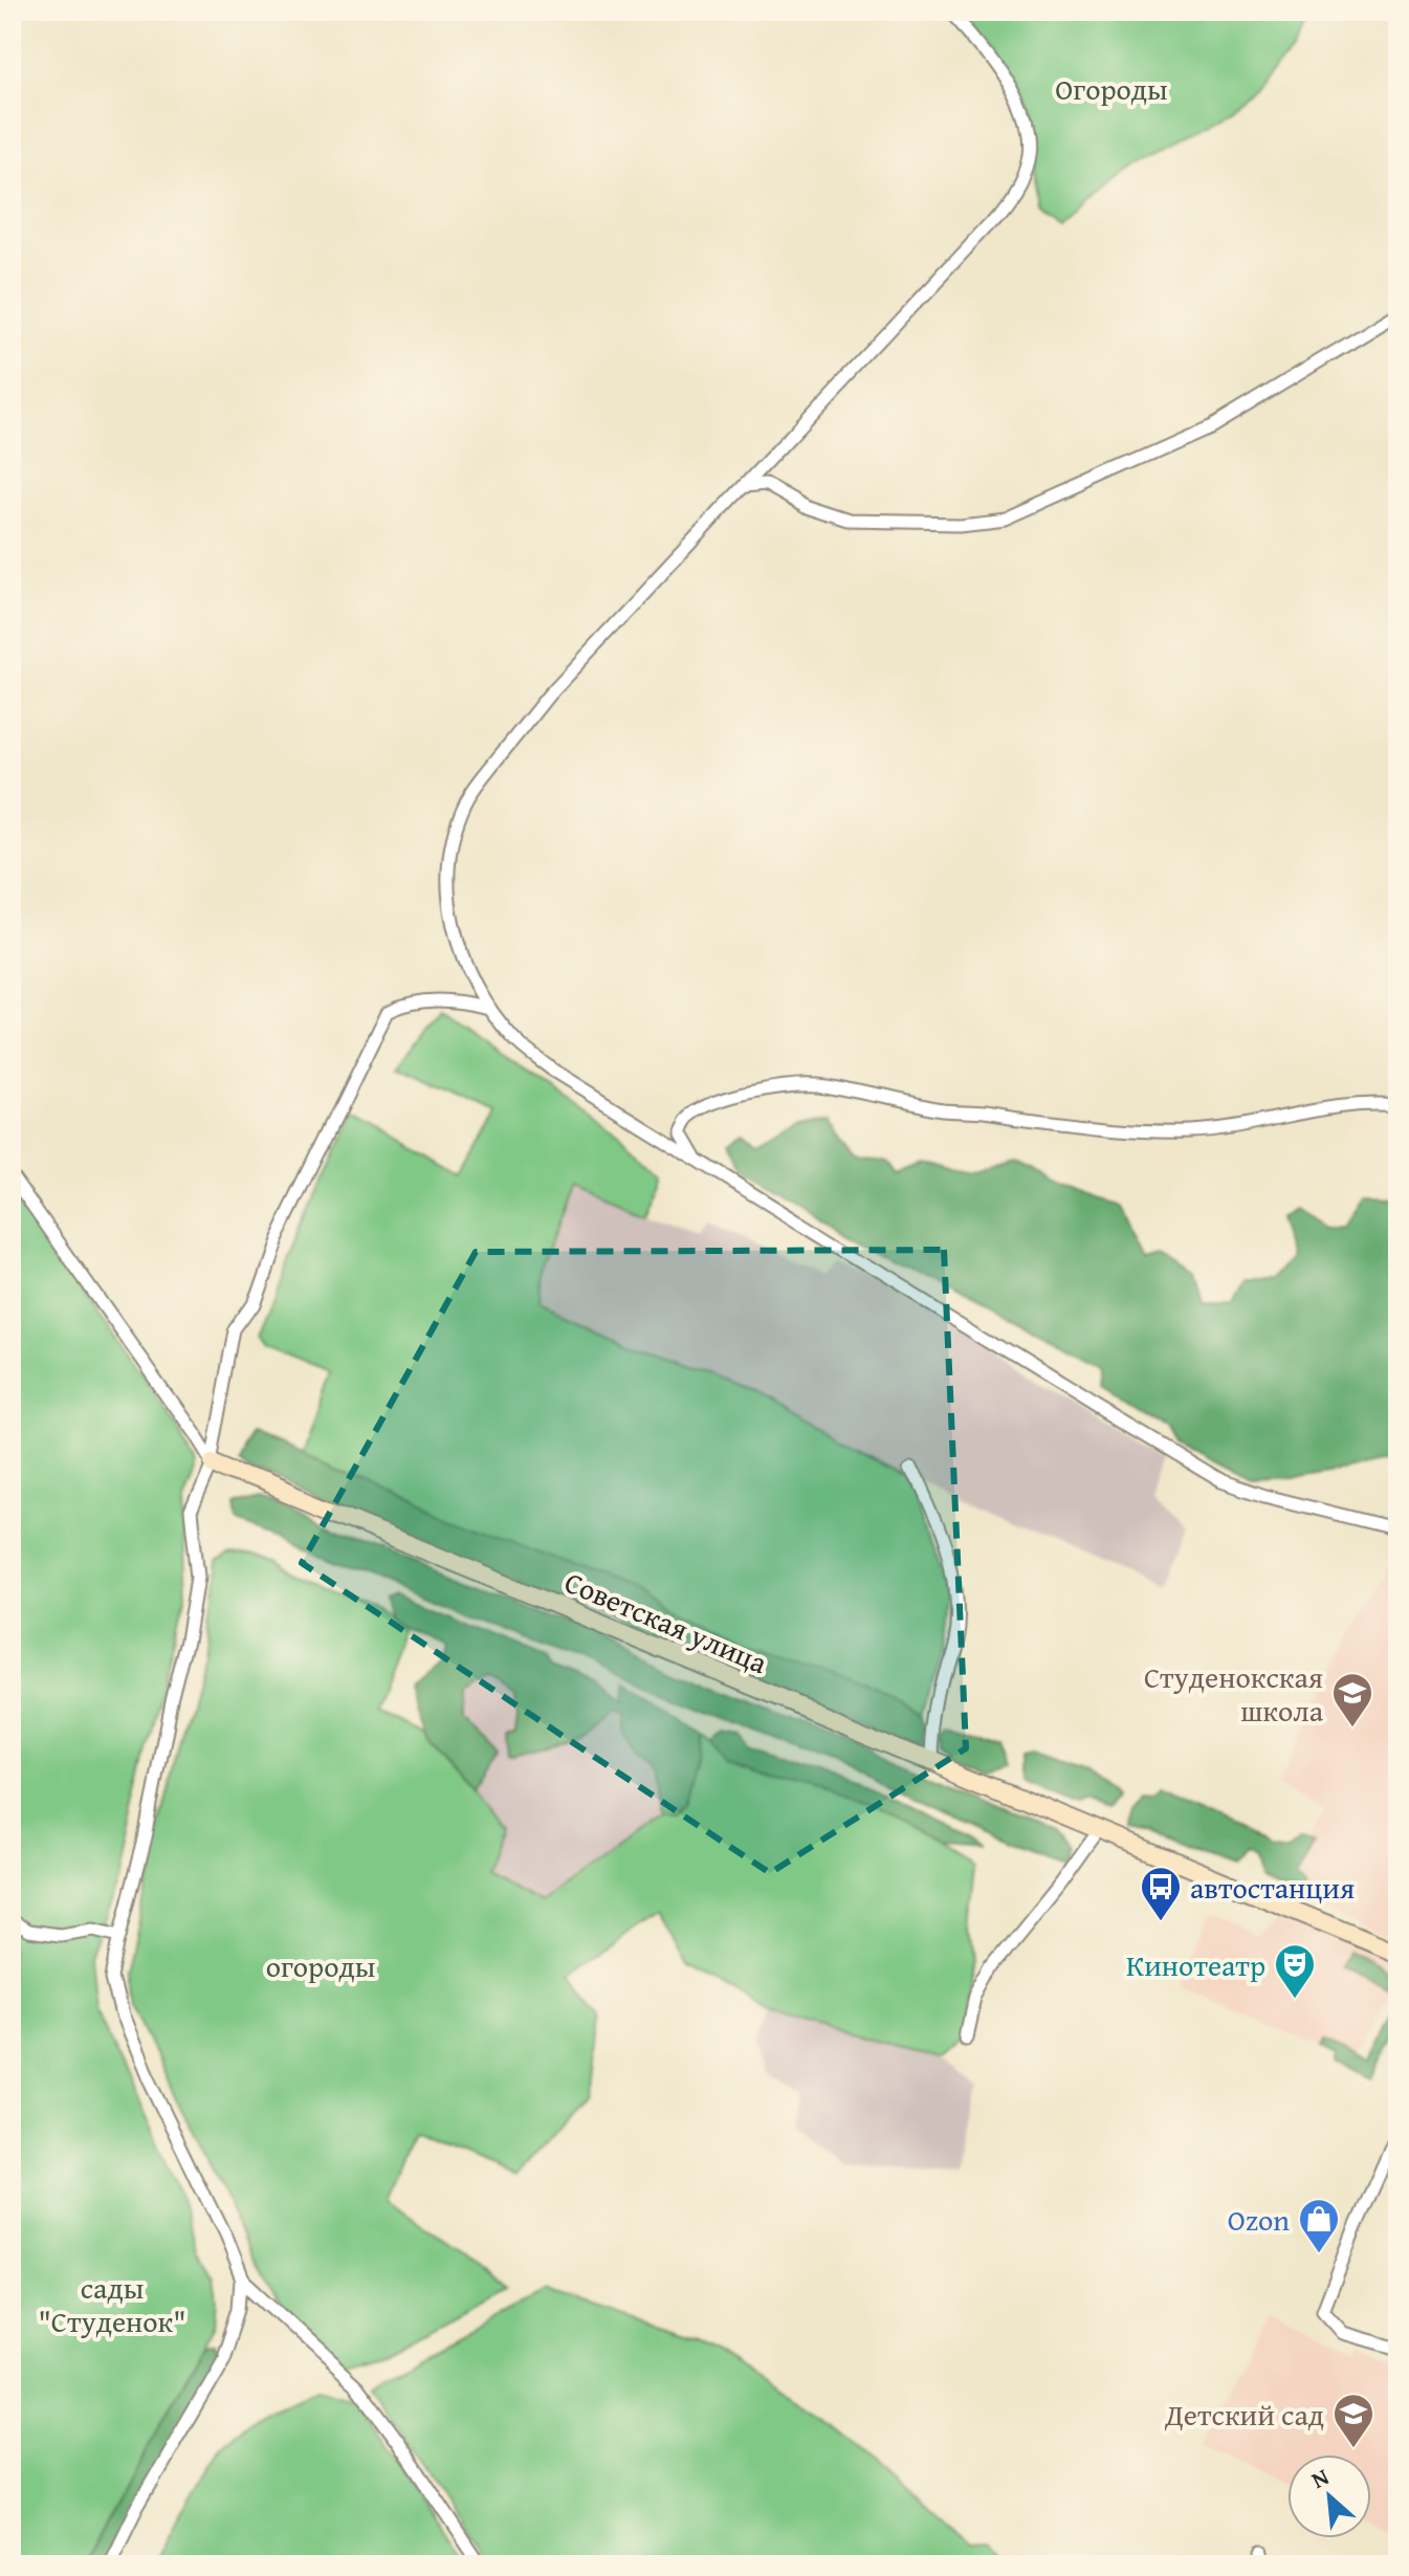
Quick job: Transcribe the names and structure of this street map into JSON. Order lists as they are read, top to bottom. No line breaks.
{"streets":{"street":["Советская улица"]},"parks":["Огороды","огороды","сады \"Студенок\""],"places":{"school or university":["Студенокская школа","Детский сад"],"bus stop":["автостанция"],"theatre":["Кинотеатр"],"shop":["Ozon"]},"north":"top left"}
